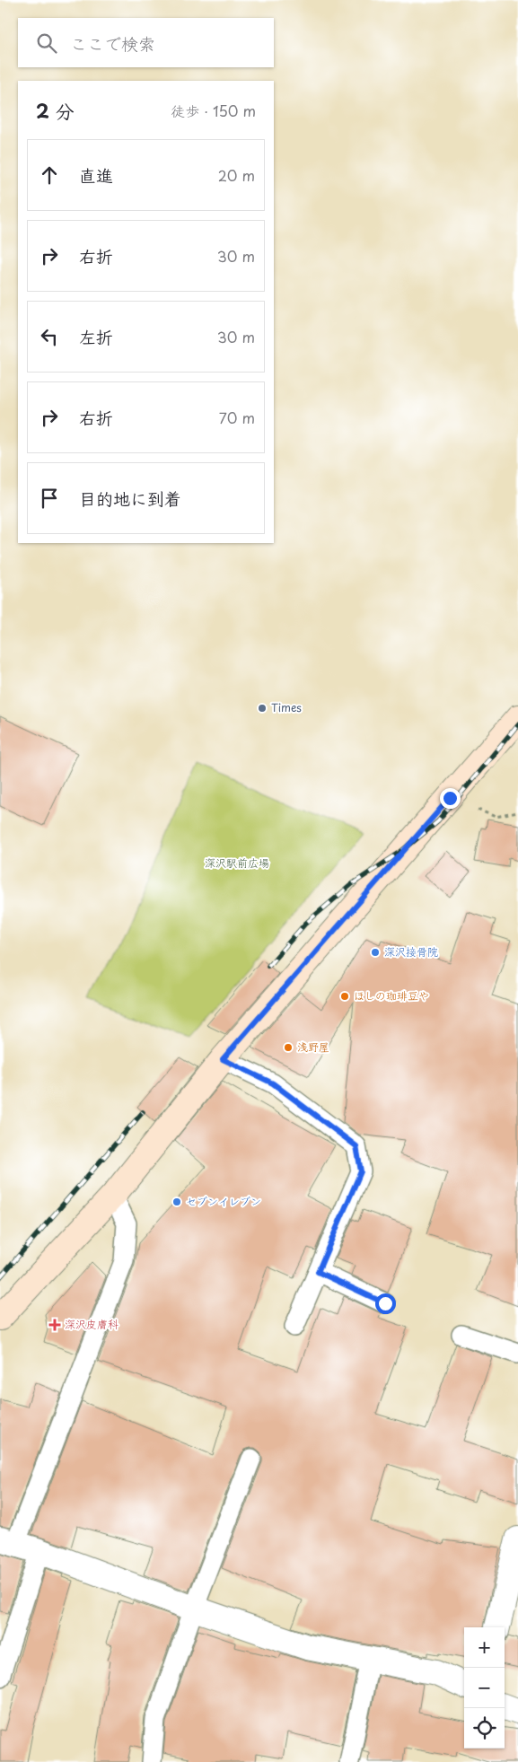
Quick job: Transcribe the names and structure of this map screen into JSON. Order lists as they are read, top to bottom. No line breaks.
{"parks":["深沢駅前広場"],"places":{"other":["Times","深沢接骨院","ほしの珈琲豆や","浅野屋","セブンイレブン"],"health":["深沢皮膚科"]},"page":{"search":"ここで検索","heading":["2 分","徒歩 · 150 m"],"list":[["直進","20 m"],["右折","30 m"],["左折","30 m"],["右折","70 m"],"目的地に到着"],"map_buttons":["+","−"]}}
